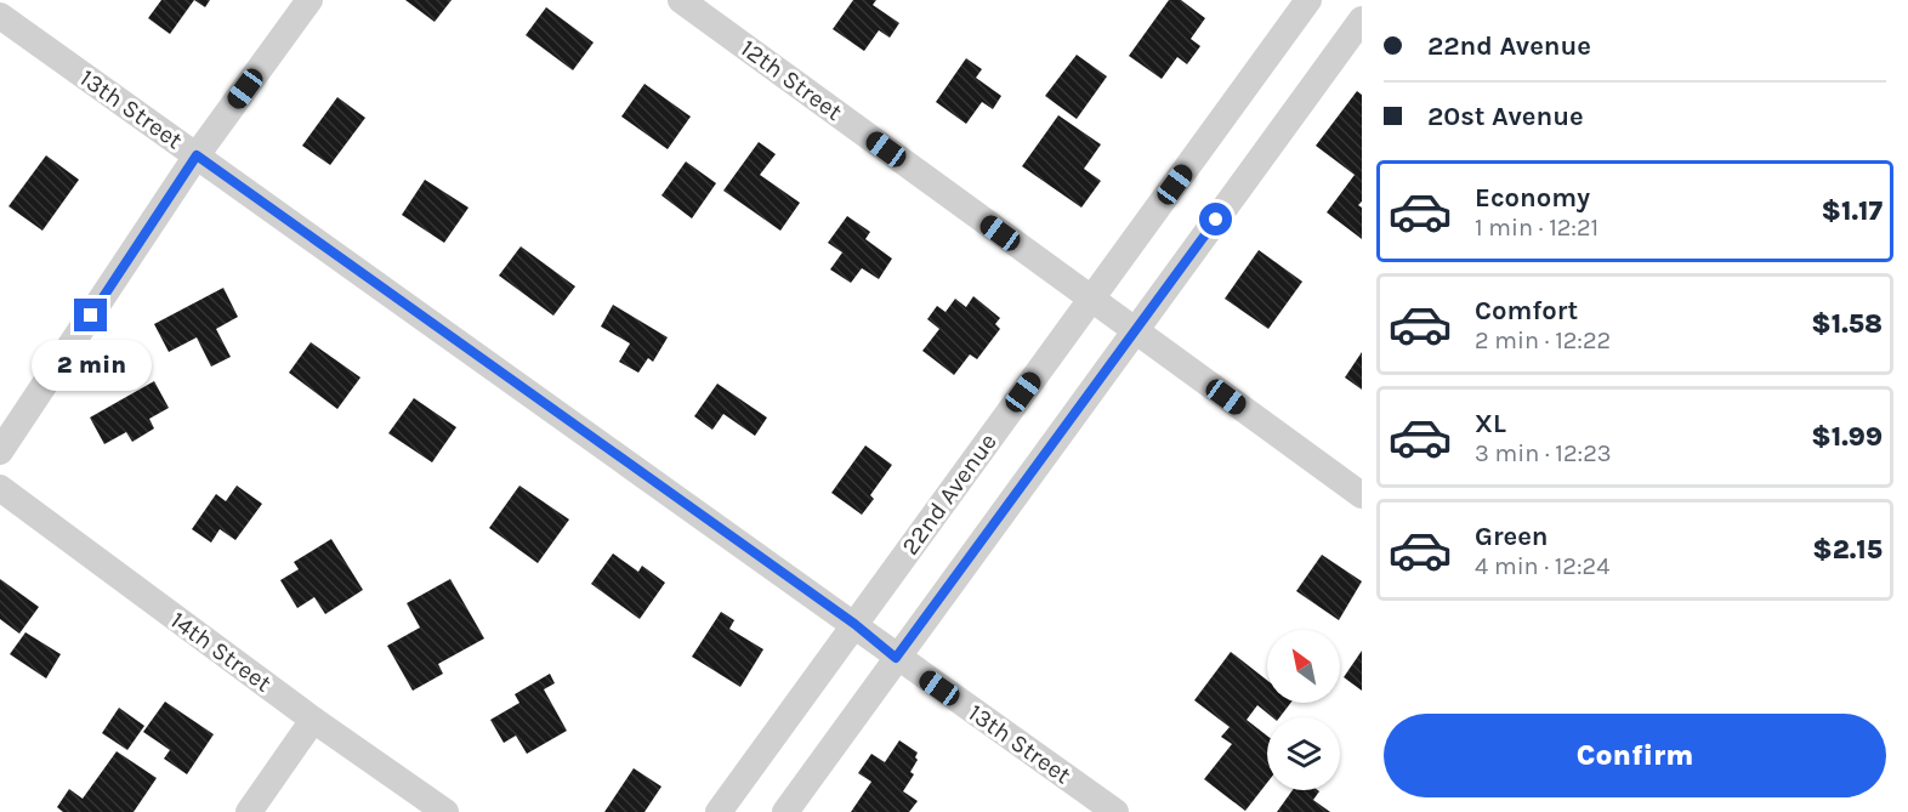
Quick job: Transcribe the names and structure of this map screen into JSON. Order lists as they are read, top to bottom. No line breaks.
{"streets":{"street":["12th Street","13th Street","22nd Avenue","14th Street"]},"crossings":[["12th Street","22nd Avenue"],["13th Street","22nd Avenue"]],"north":"top left","page":{"banner":["22nd Avenue","20st Avenue"],"list":[{"name":"Economy","note":"1 min · 12:21","value":"$1.17"},{"name":"Comfort","note":"2 min · 12:22","value":"$1.58"},{"name":"XL","note":"3 min · 12:23","value":"$1.99"},{"name":"Green","note":"4 min · 12:24","value":"$2.15"}],"bubble":"2 min","buttons":"Confirm"}}
